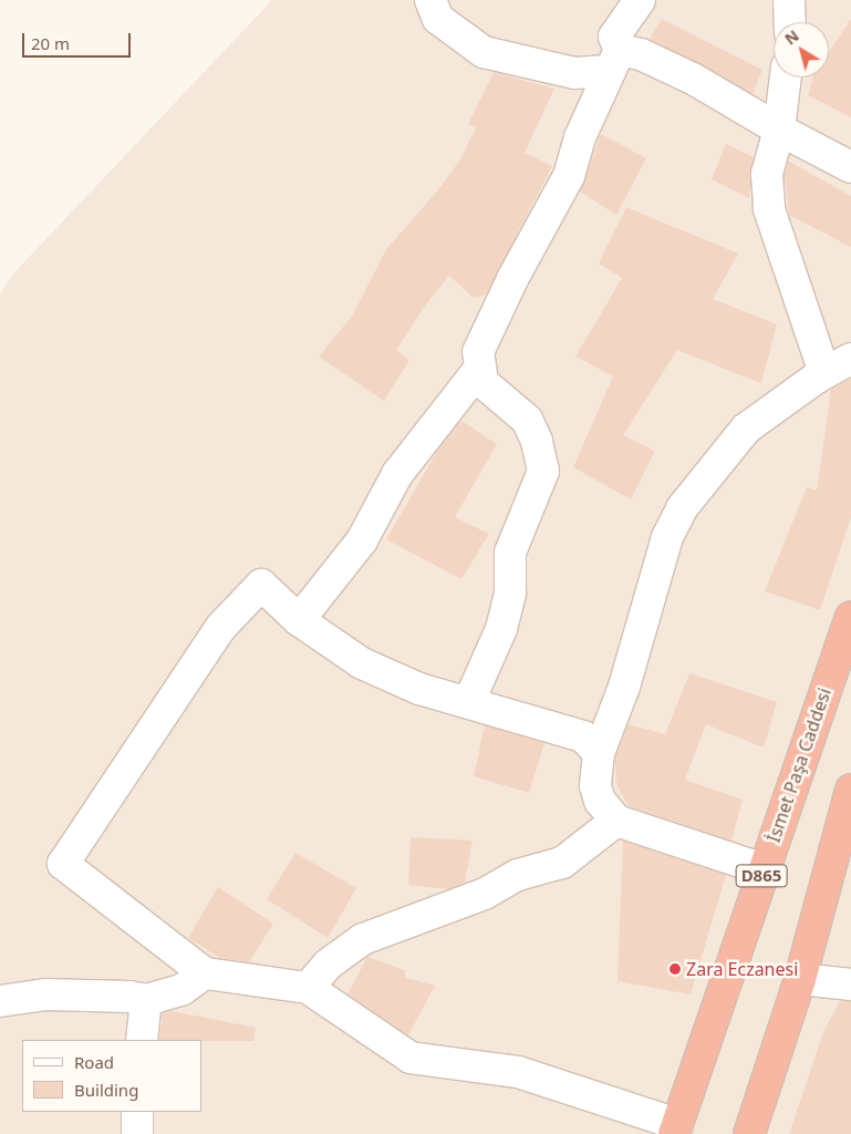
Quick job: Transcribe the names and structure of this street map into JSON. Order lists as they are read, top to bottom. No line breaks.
{"streets":{"highway":["İsmet Paşa Caddesi","D865"]},"places":["Zara Eczanesi"],"legend":["Road","Building"],"scale_bar":"20 m","north":"top left"}
